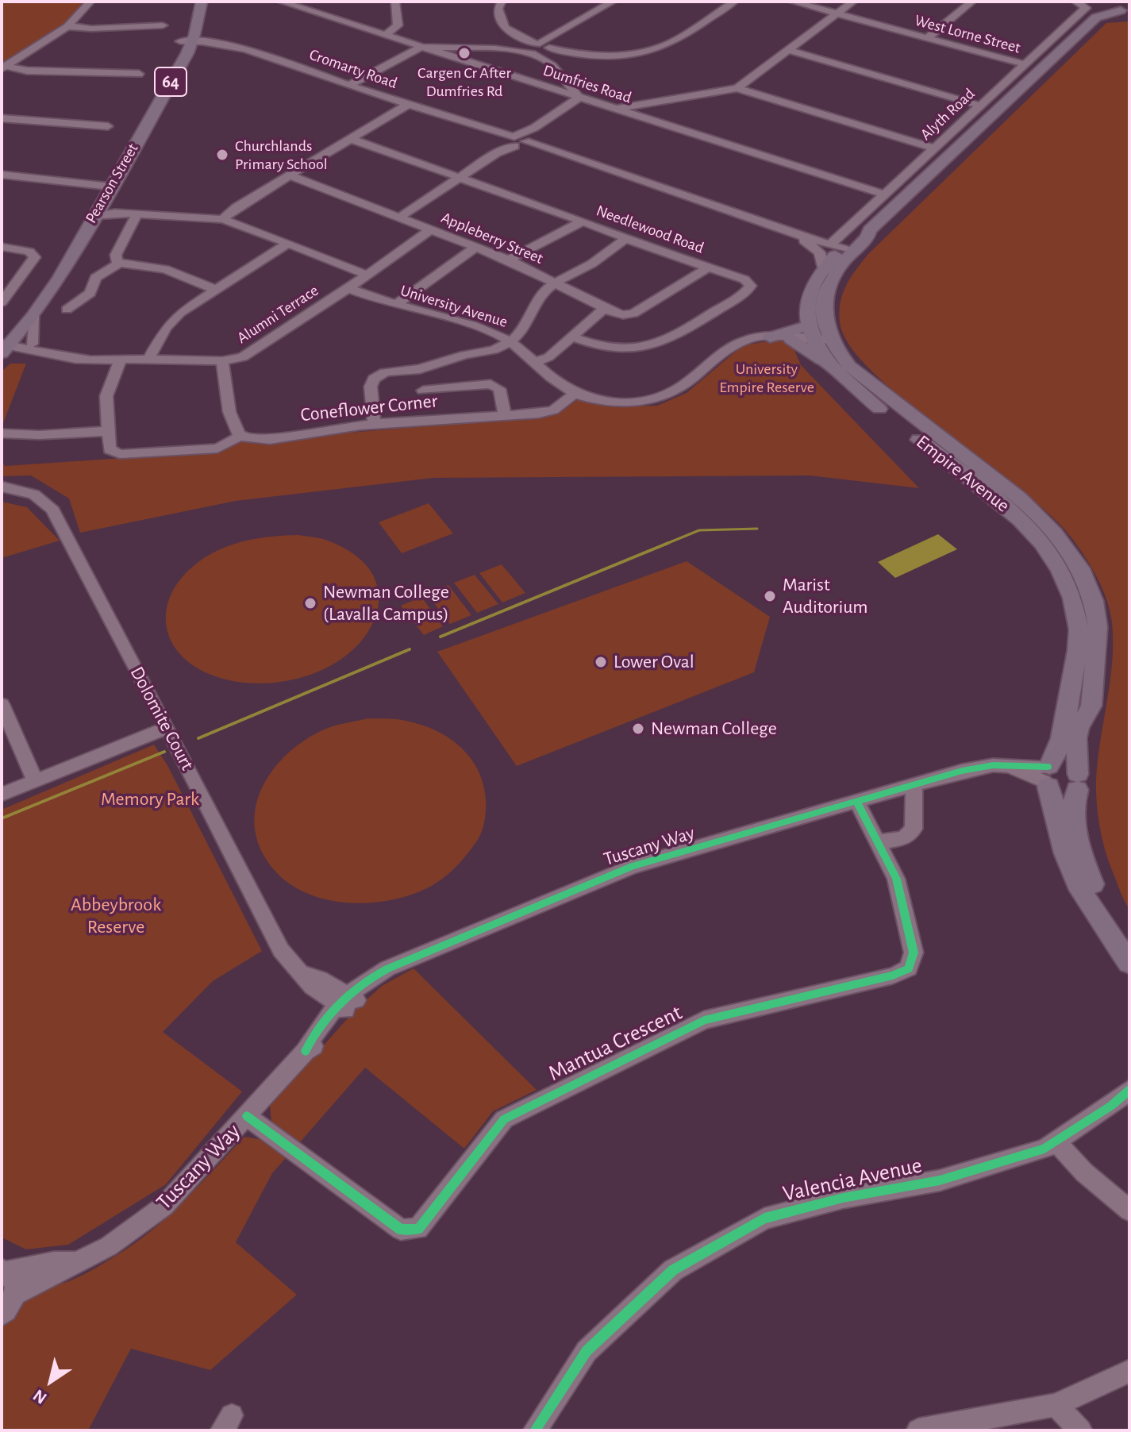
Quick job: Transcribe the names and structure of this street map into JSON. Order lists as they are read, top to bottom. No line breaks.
{"streets":{"main road":["64","Pearson Street","Empire Avenue"],"street":["West Lorne Street","Cromarty Road","Dumfries Road","Alyth Road","Needlewood Road","Appleberry Street","University Avenue","Alumni Terrace","Coneflower Corner","Dolomite Court","Tuscany Way","Mantua Crescent","Valencia Avenue"]},"crossings":[["West Lorne Street","Alyth Road"],["Cromarty Road","Alyth Road"],["Cromarty Road","Pearson Street"],["Cromarty Road","Empire Avenue"],["Dumfries Road","Alyth Road"],["Alyth Road","Empire Avenue"],["Pearson Street","Alumni Terrace"],["Needlewood Road","Appleberry Street"],["Appleberry Street","Alumni Terrace"],["University Avenue","Alumni Terrace"],["University Avenue","Coneflower Corner"],["Empire Avenue","Tuscany Way"],["Dolomite Court","Tuscany Way"],["Tuscany Way","Mantua Crescent"]],"parks":["University Empire Reserve","Memory Park","Abbeybrook Reserve"],"places":["Cargen Cr After Dumfries Rd","Churchlands Primary School","Marist Auditorium","Newman College (Lavalla Campus)","Lower Oval","Newman College"],"north":"bottom left"}
